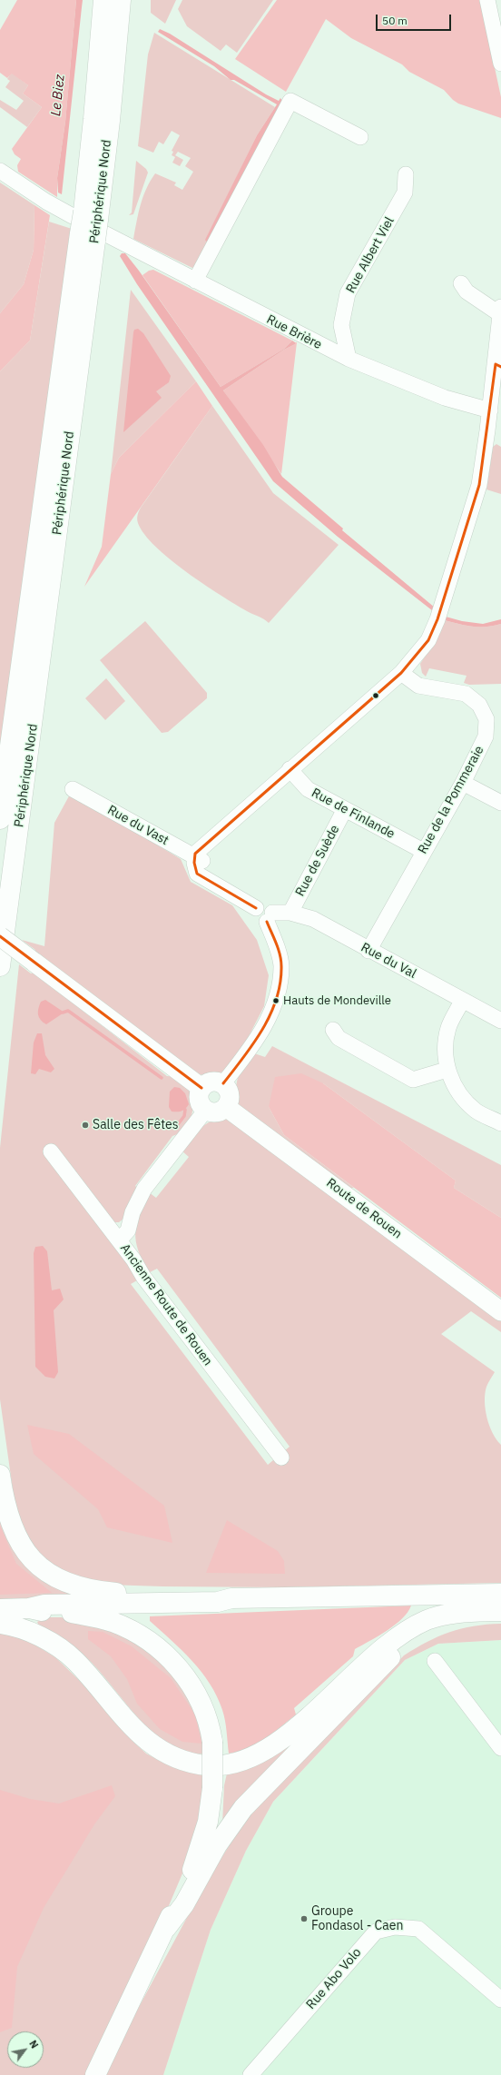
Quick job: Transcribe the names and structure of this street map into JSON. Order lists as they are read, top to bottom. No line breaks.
{"streets":{"highway":["Périphérique Nord"],"main road":["Route de Rouen"],"street":["Rue Albert Viel","Rue Brière","Rue de la Pommeraie","Rue de Finlande","Rue du Vast","Rue de Suède","Rue du Val","Ancienne Route de Rouen","Rue Abo Volo"]},"crossings":[["Périphérique Nord","Rue Brière"],["Rue Albert Viel","Rue Brière"],["Rue de la Pommeraie","Rue de Finlande"],["Rue de la Pommeraie","Rue du Val"],["Rue de Finlande","Rue de Suède"],["Rue du Vast","Rue du Val"],["Rue de Suède","Rue du Val"]],"water":["Le Biez"],"places":["Hauts de Mondeville","Salle des Fêtes","Groupe Fondasol - Caen"],"scale_bar":"50 m","north":"top right"}
